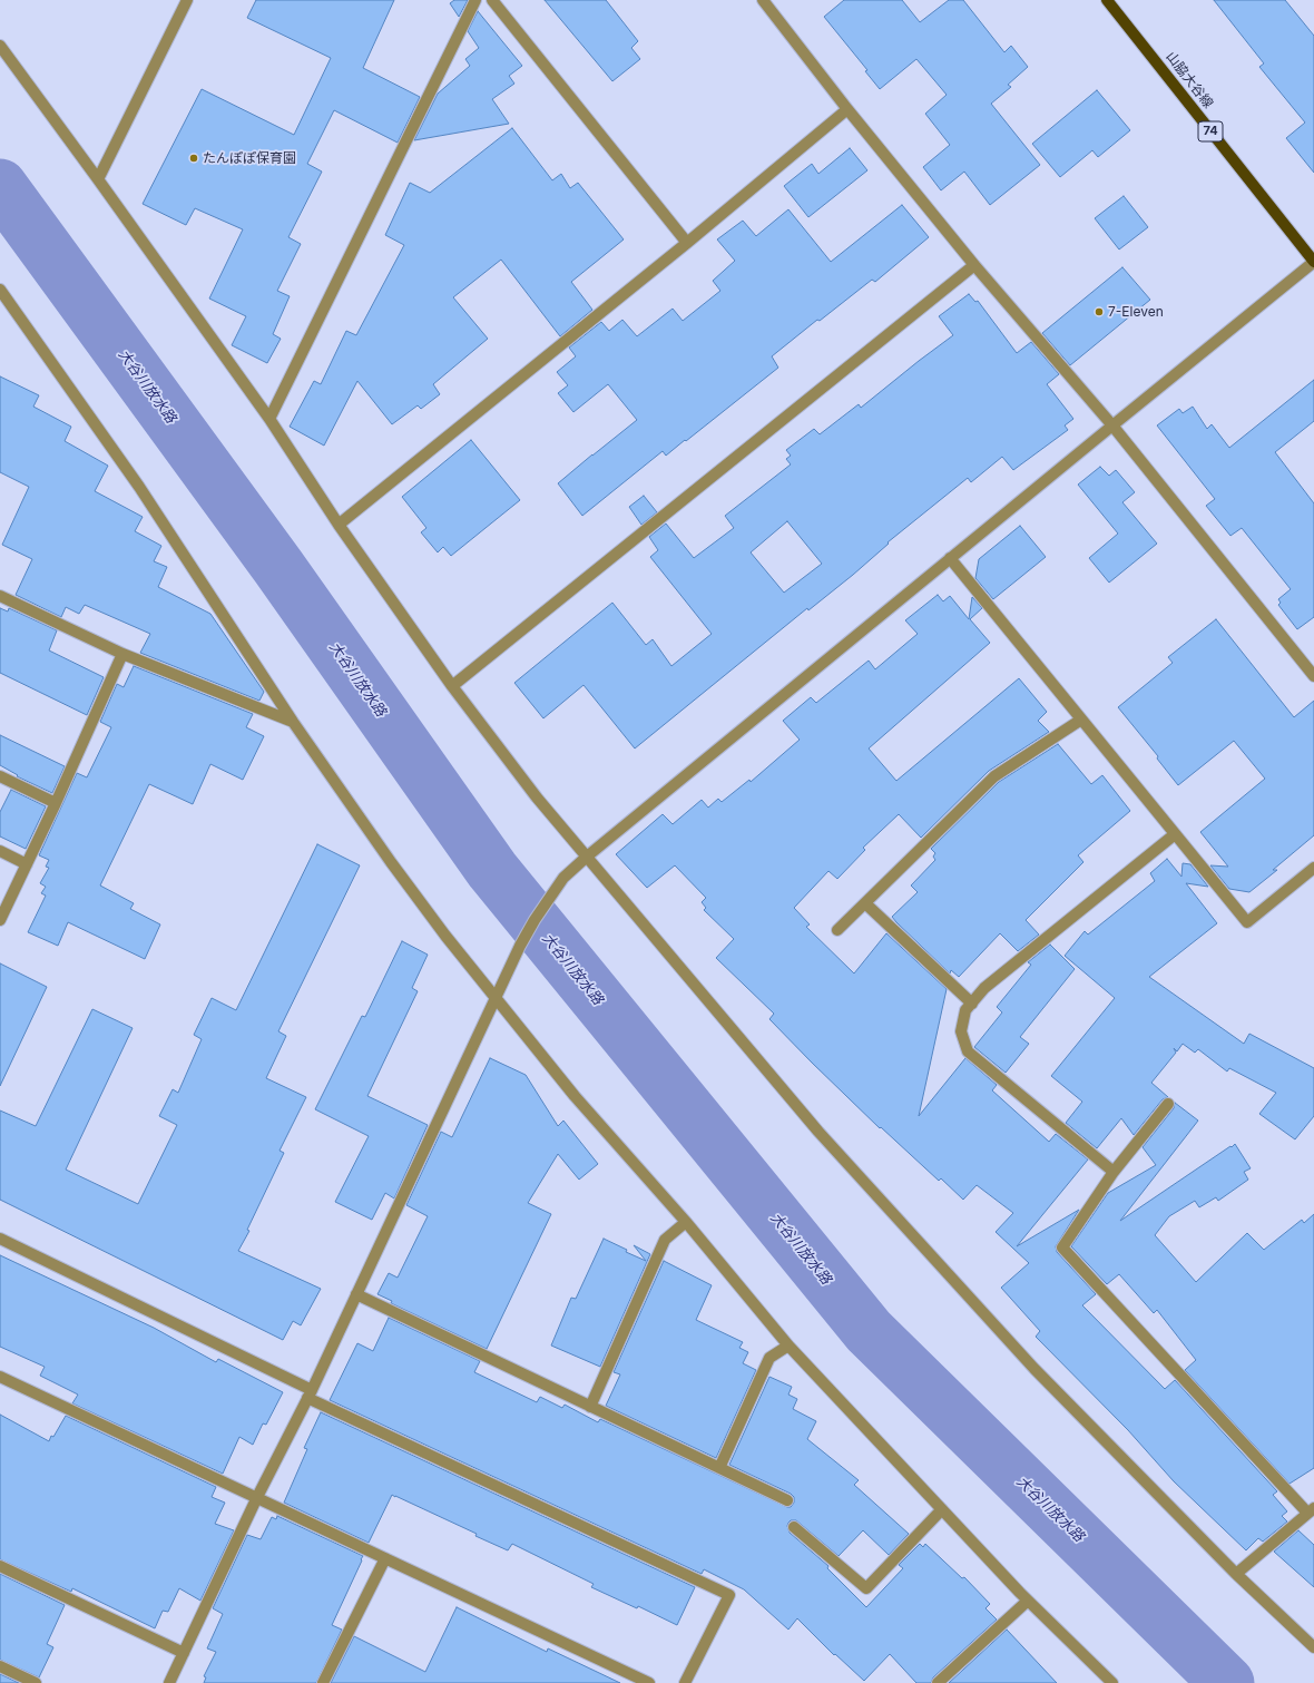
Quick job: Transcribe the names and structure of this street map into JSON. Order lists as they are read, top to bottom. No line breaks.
{"streets":{"main road":["山脇大谷線","74"]},"water":["大谷川放水路"],"places":["たんぽぽ保育園","7-Eleven"]}
